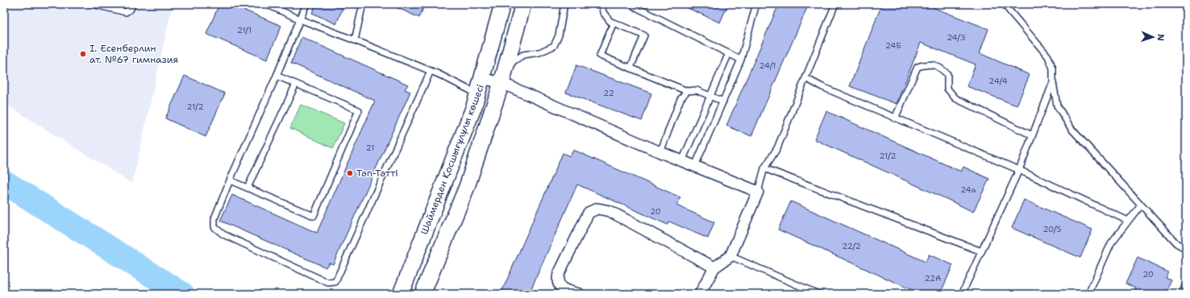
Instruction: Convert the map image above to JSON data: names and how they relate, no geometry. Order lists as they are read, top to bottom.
{
  "streets": {
    "main road": ["Шаймерден Қосшығұлұлы көшесі"]
  },
  "places": ["І. Есенберлин ат. №67 гимназия", "Тәп-Тәтті"],
  "house_numbers": [
    "21/1",
    "24/3",
    "24Б",
    "24/1",
    "24/4",
    "22",
    "21/2",
    "21",
    "21/2",
    "24а",
    "20",
    "20/5",
    "22/2",
    "20",
    "22А"
  ],
  "north": "right"
}
